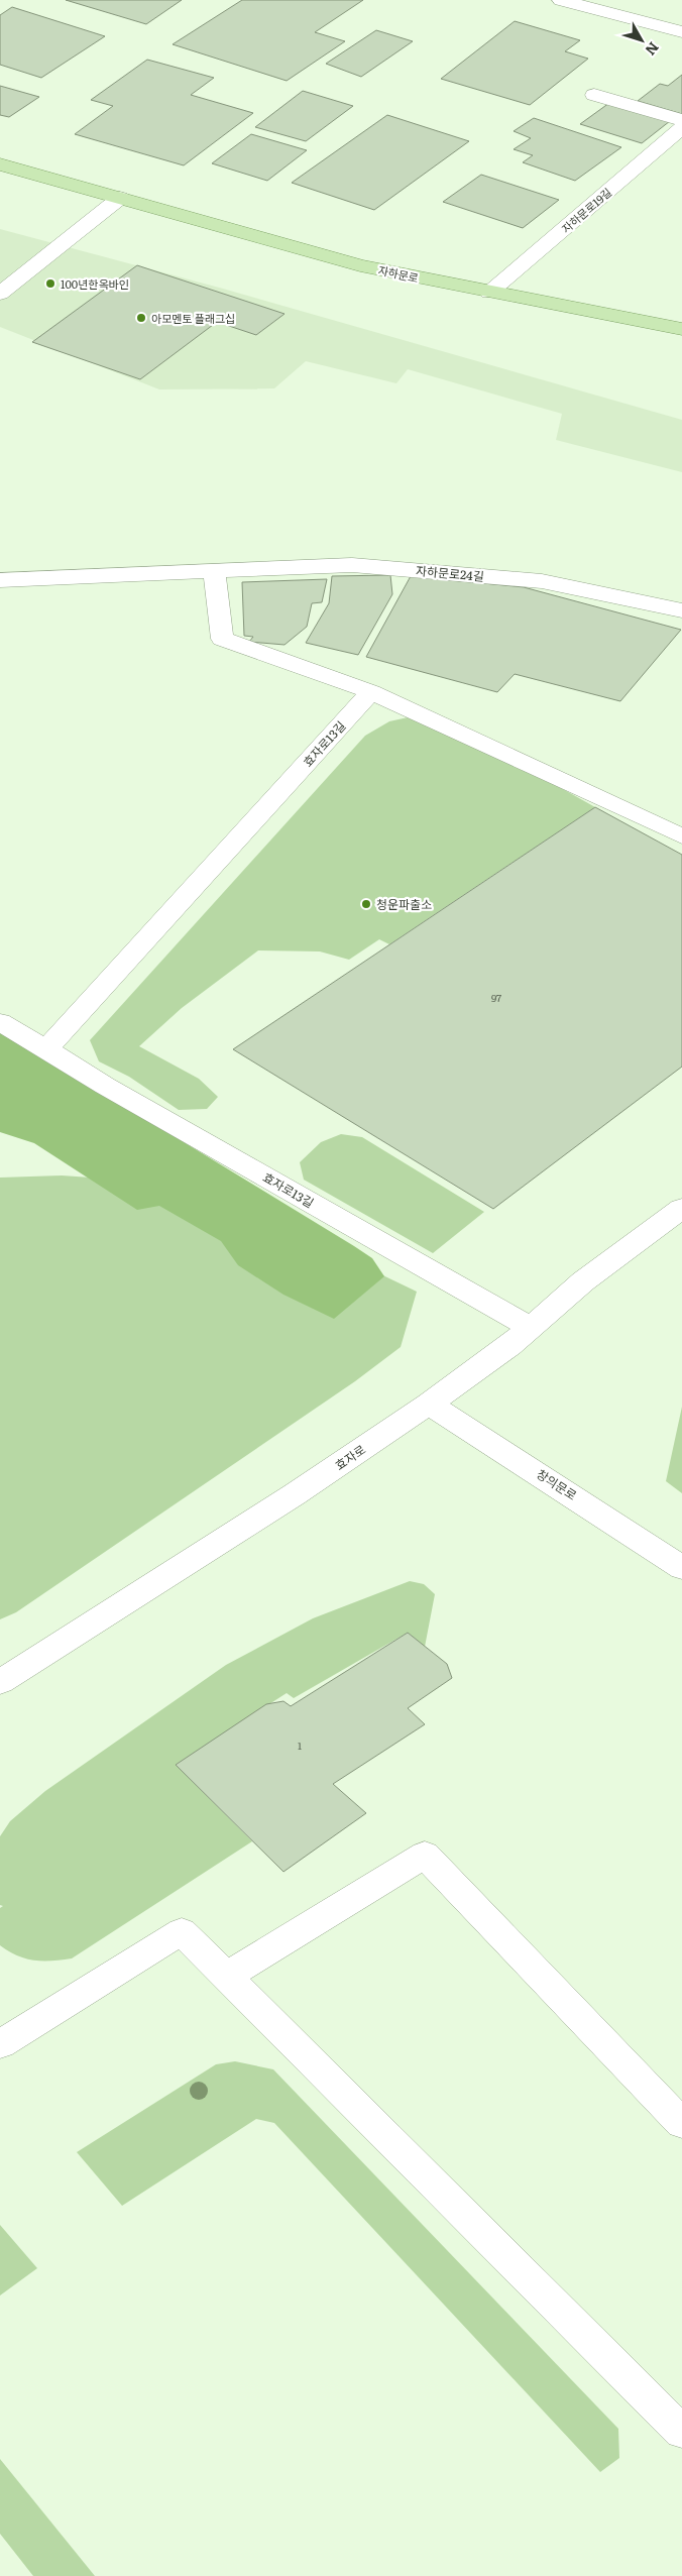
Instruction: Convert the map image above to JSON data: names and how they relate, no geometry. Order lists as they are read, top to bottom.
{
  "streets": {
    "main road": ["자하문로"],
    "street": [
      "자하문로19길",
      "자하문로24길",
      "효자로13길",
      "효자로",
      "창의문로"
    ]
  },
  "crossings": [
    ["자하문로19길", "자하문로"],
    ["효자로13길", "효자로"],
    ["효자로", "창의문로"]
  ],
  "places": ["100년한옥바인", "아모멘토 플래그십", "청운파출소"],
  "house_numbers": ["97", "1"],
  "north": "bottom right"
}
